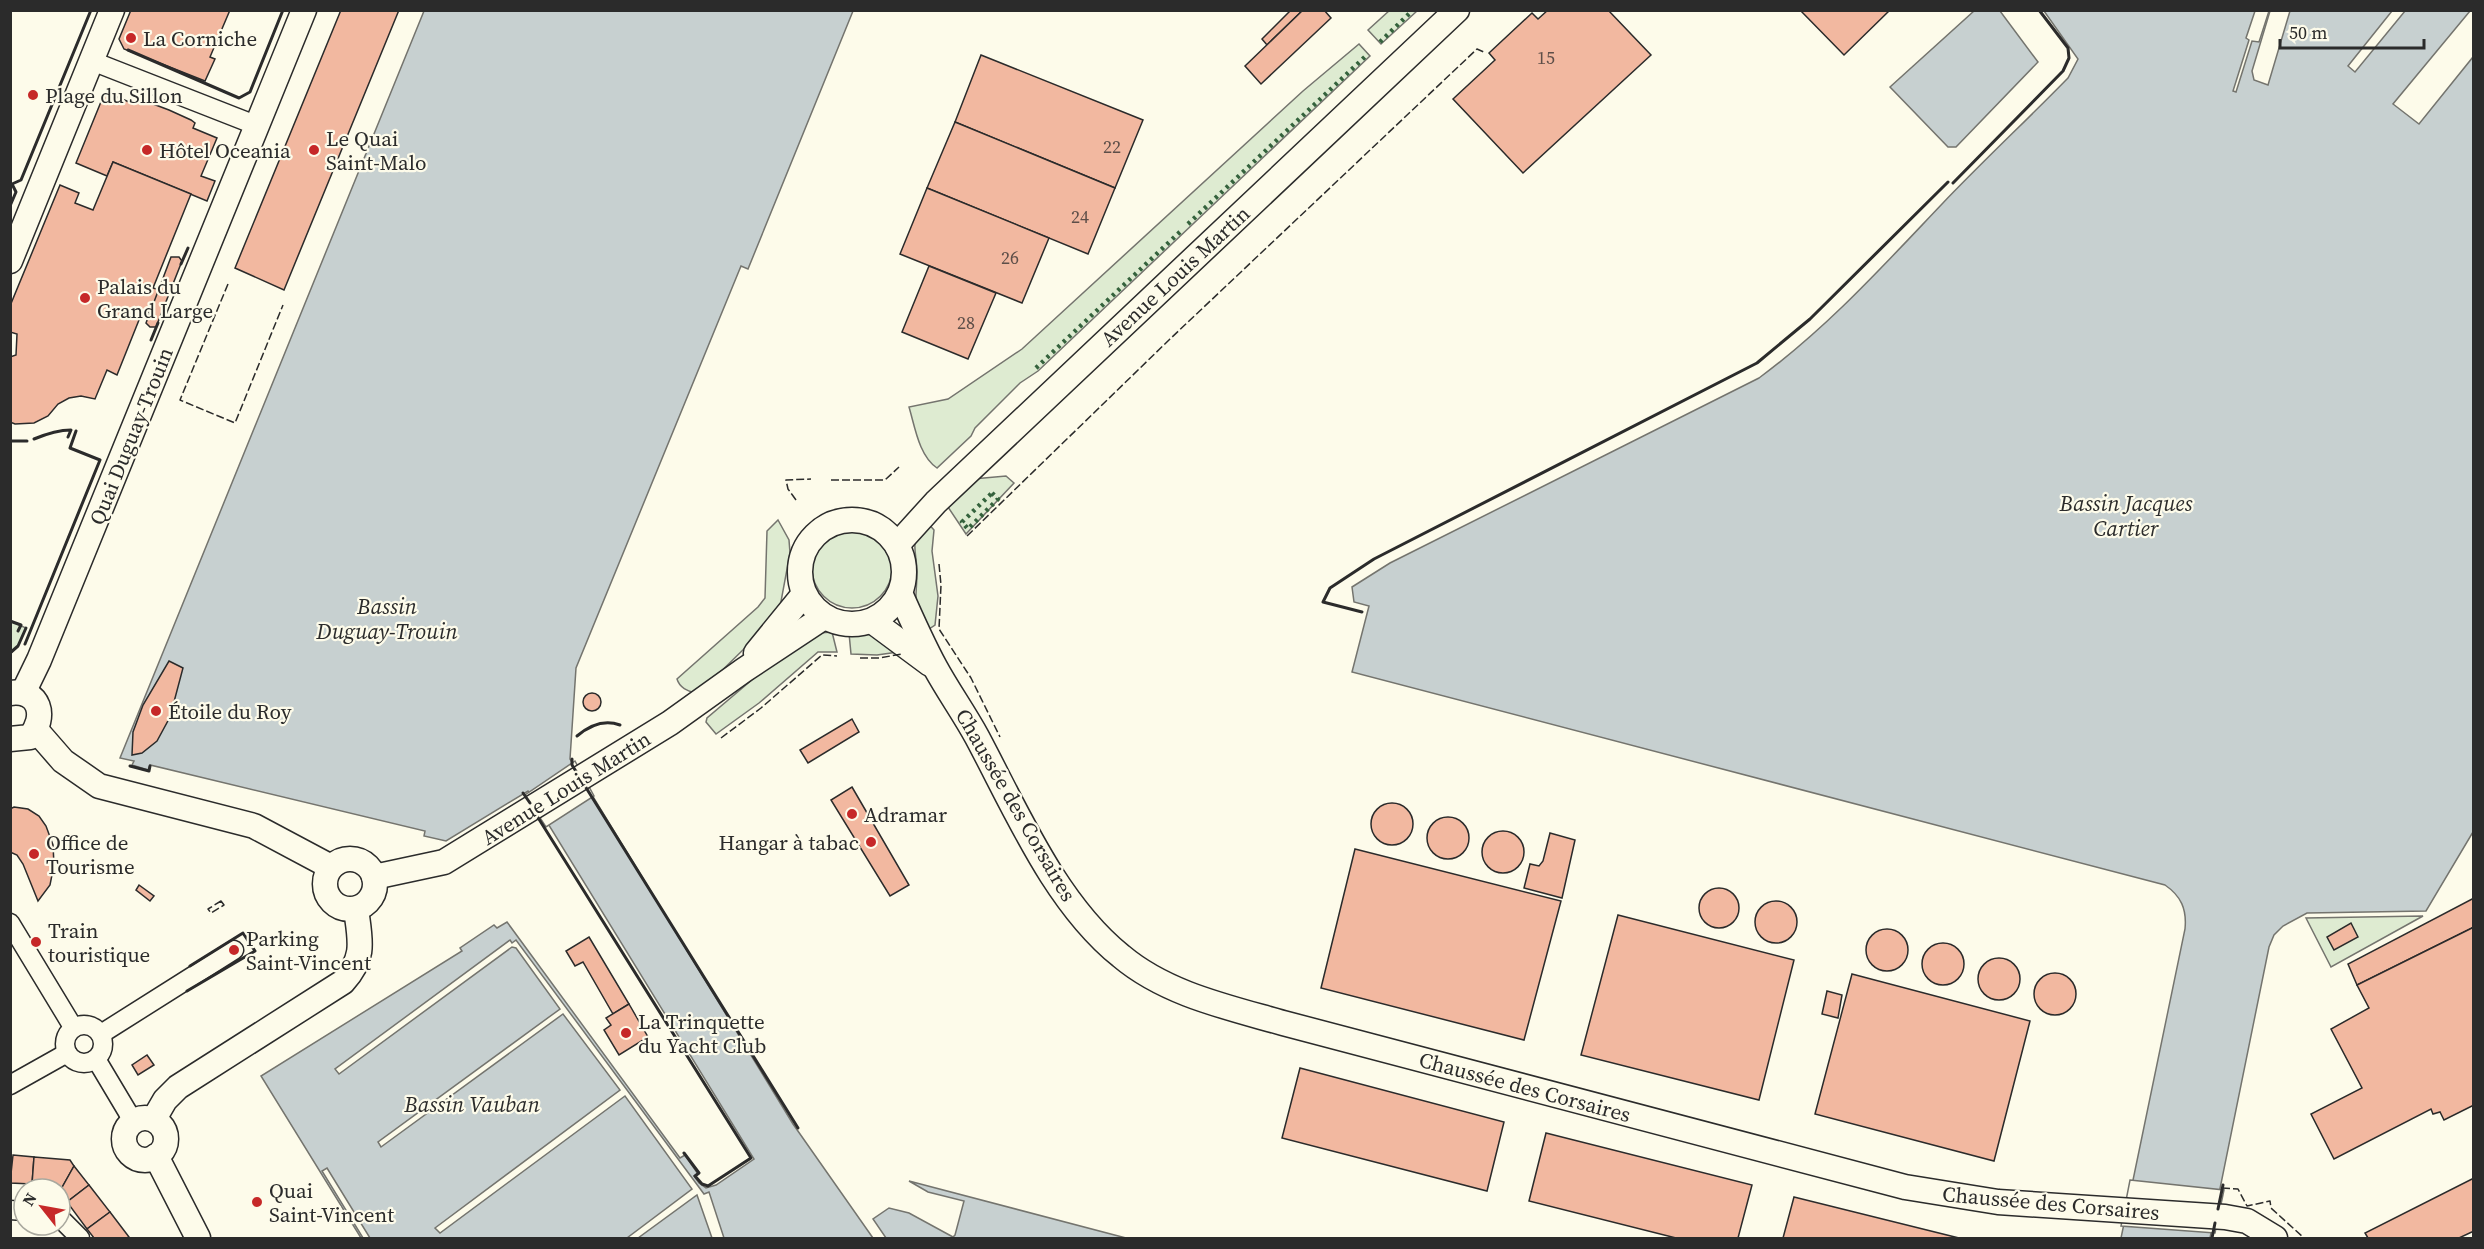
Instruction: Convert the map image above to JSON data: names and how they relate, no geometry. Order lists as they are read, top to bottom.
{
  "streets": {
    "street": ["Avenue Louis Martin", "Quai Duguay-Trouin", "Chaussée des Corsaires"]
  },
  "crossings": [
    ["Avenue Louis Martin", "Chaussée des Corsaires"]
  ],
  "water": ["Bassin Jacques Cartier", "Bassin Duguay-Trouin", "Bassin Vauban"],
  "places": [
    "La Corniche",
    "Plage du Sillon",
    "Hôtel Oceania",
    "Le Quai Saint-Malo",
    "Palais du Grand Large",
    "Étoile du Roy",
    "Adramar",
    "Hangar à tabac",
    "Office de Tourisme",
    "Train touristique",
    "Parking Saint-Vincent",
    "La Trinquette du Yacht Club",
    "Quai Saint-Vincent"
  ],
  "house_numbers": [
    "15",
    "22",
    "24",
    "26",
    "28"
  ],
  "scale_bar": "50 m",
  "north": "top left"
}
